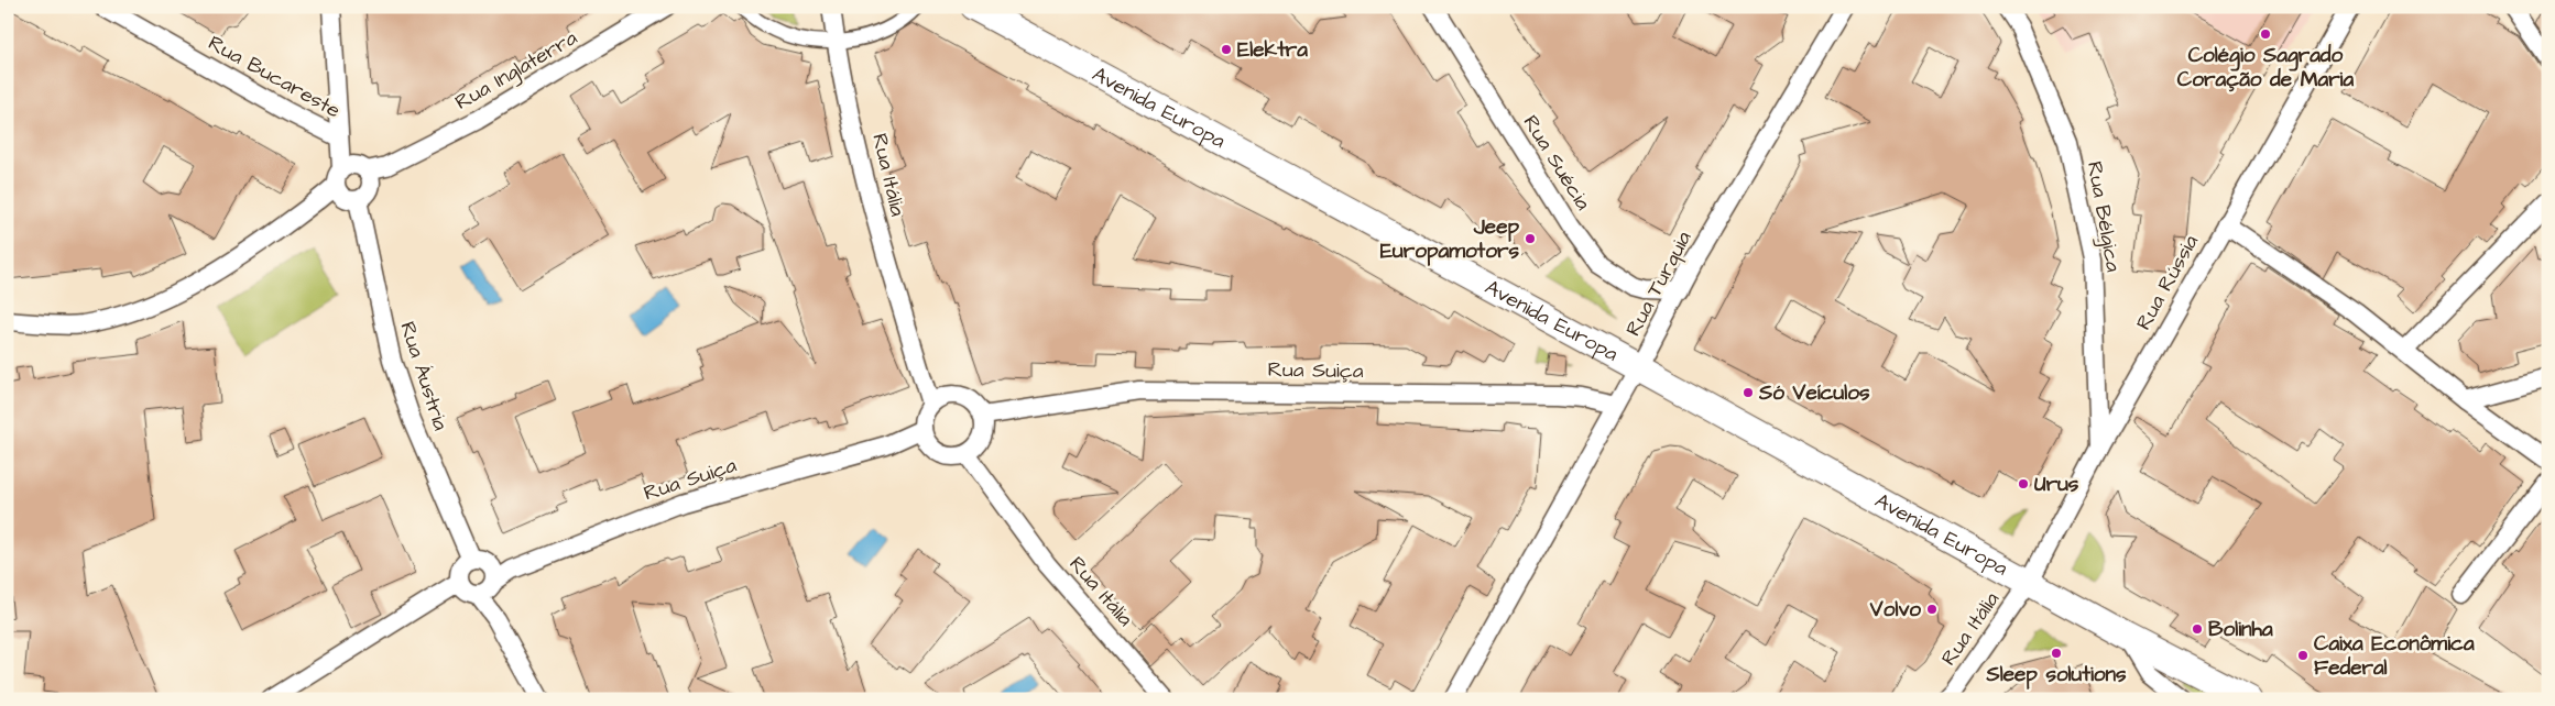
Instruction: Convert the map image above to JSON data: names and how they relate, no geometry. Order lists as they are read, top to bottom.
{
  "streets": {
    "main road": ["Avenida Europa"],
    "street": [
      "Rua Inglaterra",
      "Rua Bucareste",
      "Rua Suécia",
      "Rua Itália",
      "Rua Bélgica",
      "Rua Rússia",
      "Rua Turquia",
      "Rua Suiça",
      "Rua Áustria"
    ]
  },
  "crossings": [
    ["Rua Inglaterra", "Rua Áustria"],
    ["Avenida Europa", "Rua Itália"],
    ["Avenida Europa", "Rua Rússia"],
    ["Avenida Europa", "Rua Turquia"],
    ["Rua Suécia", "Rua Turquia"],
    ["Rua Itália", "Rua Rússia"],
    ["Rua Itália", "Rua Suiça"],
    ["Rua Bélgica", "Rua Rússia"],
    ["Rua Turquia", "Rua Suiça"]
  ],
  "places": [
    "Colégio Sagrado Coração de Maria",
    "Elektra",
    "Jeep Europamotors",
    "Só Veículos",
    "Urus",
    "Volvo",
    "Bolinha",
    "Sleep solutions",
    "Caixa Econômica Federal"
  ]
}
